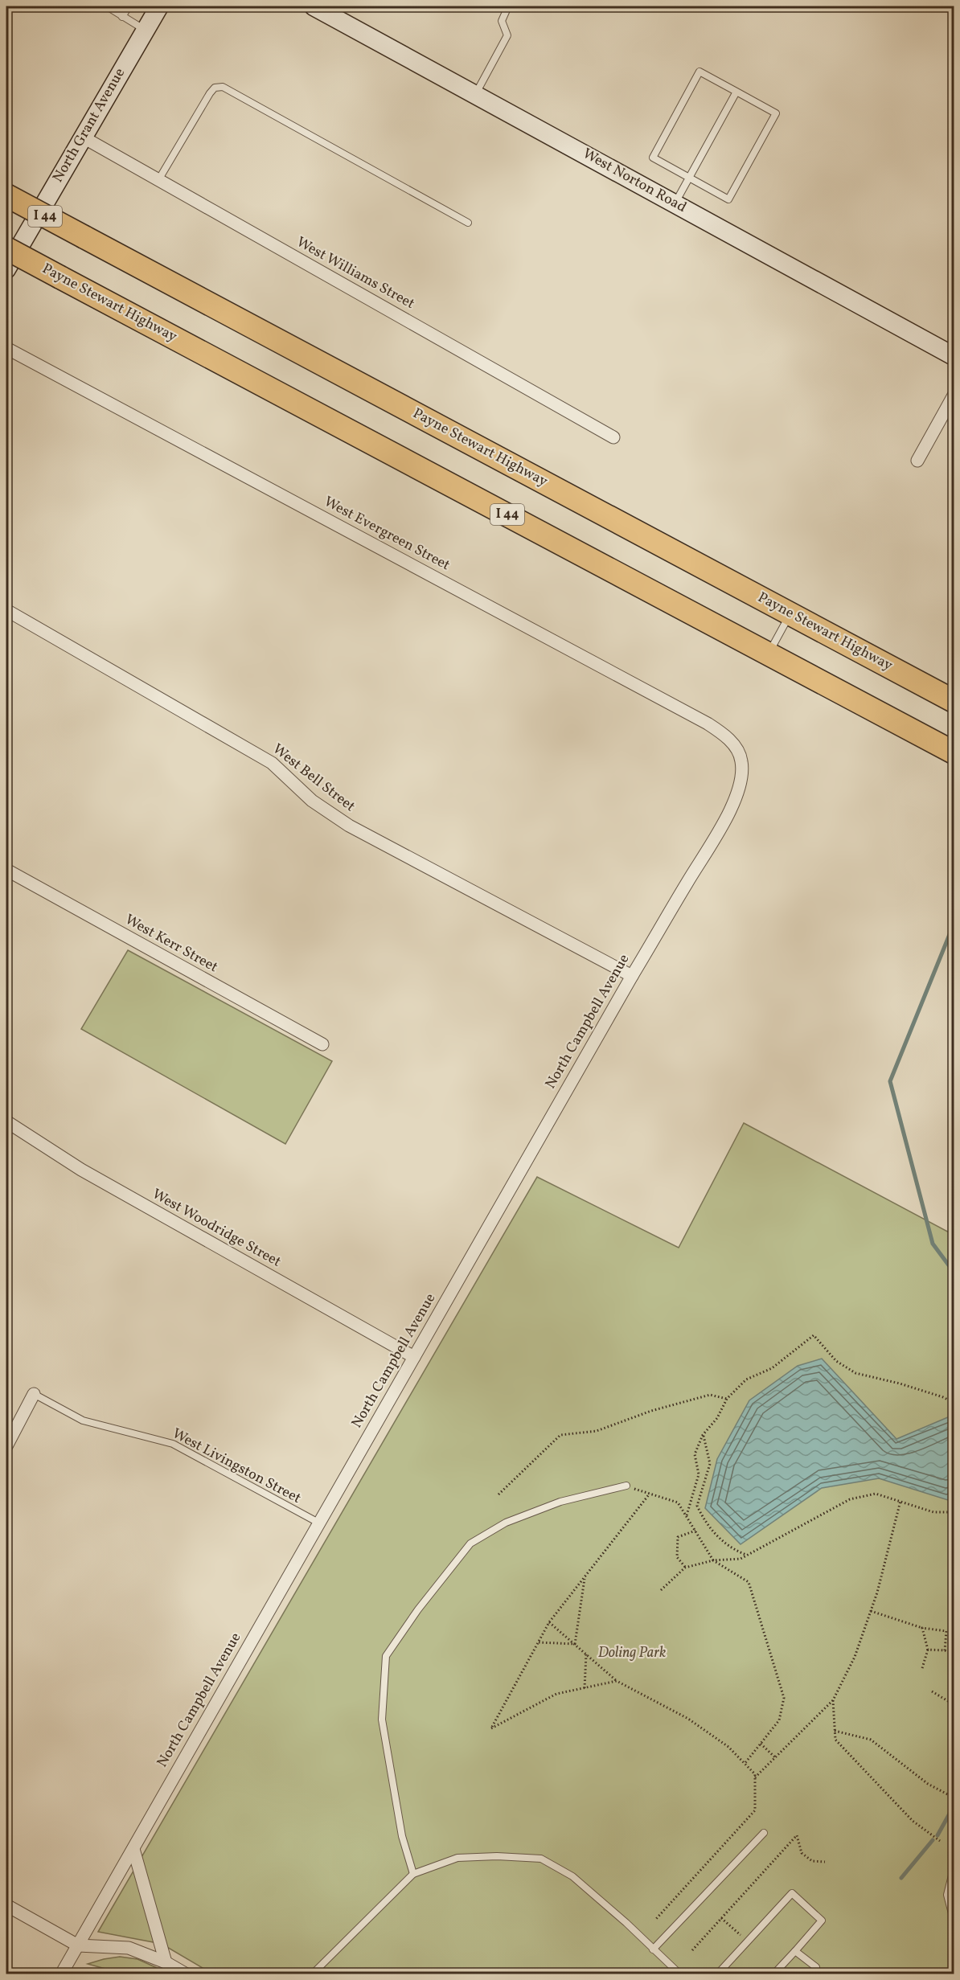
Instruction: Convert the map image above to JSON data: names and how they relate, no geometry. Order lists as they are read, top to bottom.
{
  "streets": {
    "highway": ["I 44", "Payne Stewart Highway"],
    "main road": ["North Grant Avenue", "West Norton Road"],
    "street": [
      "West Williams Street",
      "West Evergreen Street",
      "West Bell Street",
      "West Kerr Street",
      "North Campbell Avenue",
      "West Woodridge Street"
    ],
    "lane": ["West Livingston Street"]
  },
  "crossings": [
    ["North Grant Avenue", "West Williams Street"],
    ["West Evergreen Street", "North Campbell Avenue"],
    ["West Bell Street", "North Campbell Avenue"],
    ["North Campbell Avenue", "West Woodridge Street"],
    ["North Campbell Avenue", "West Livingston Street"]
  ],
  "parks": ["Doling Park"]
}
